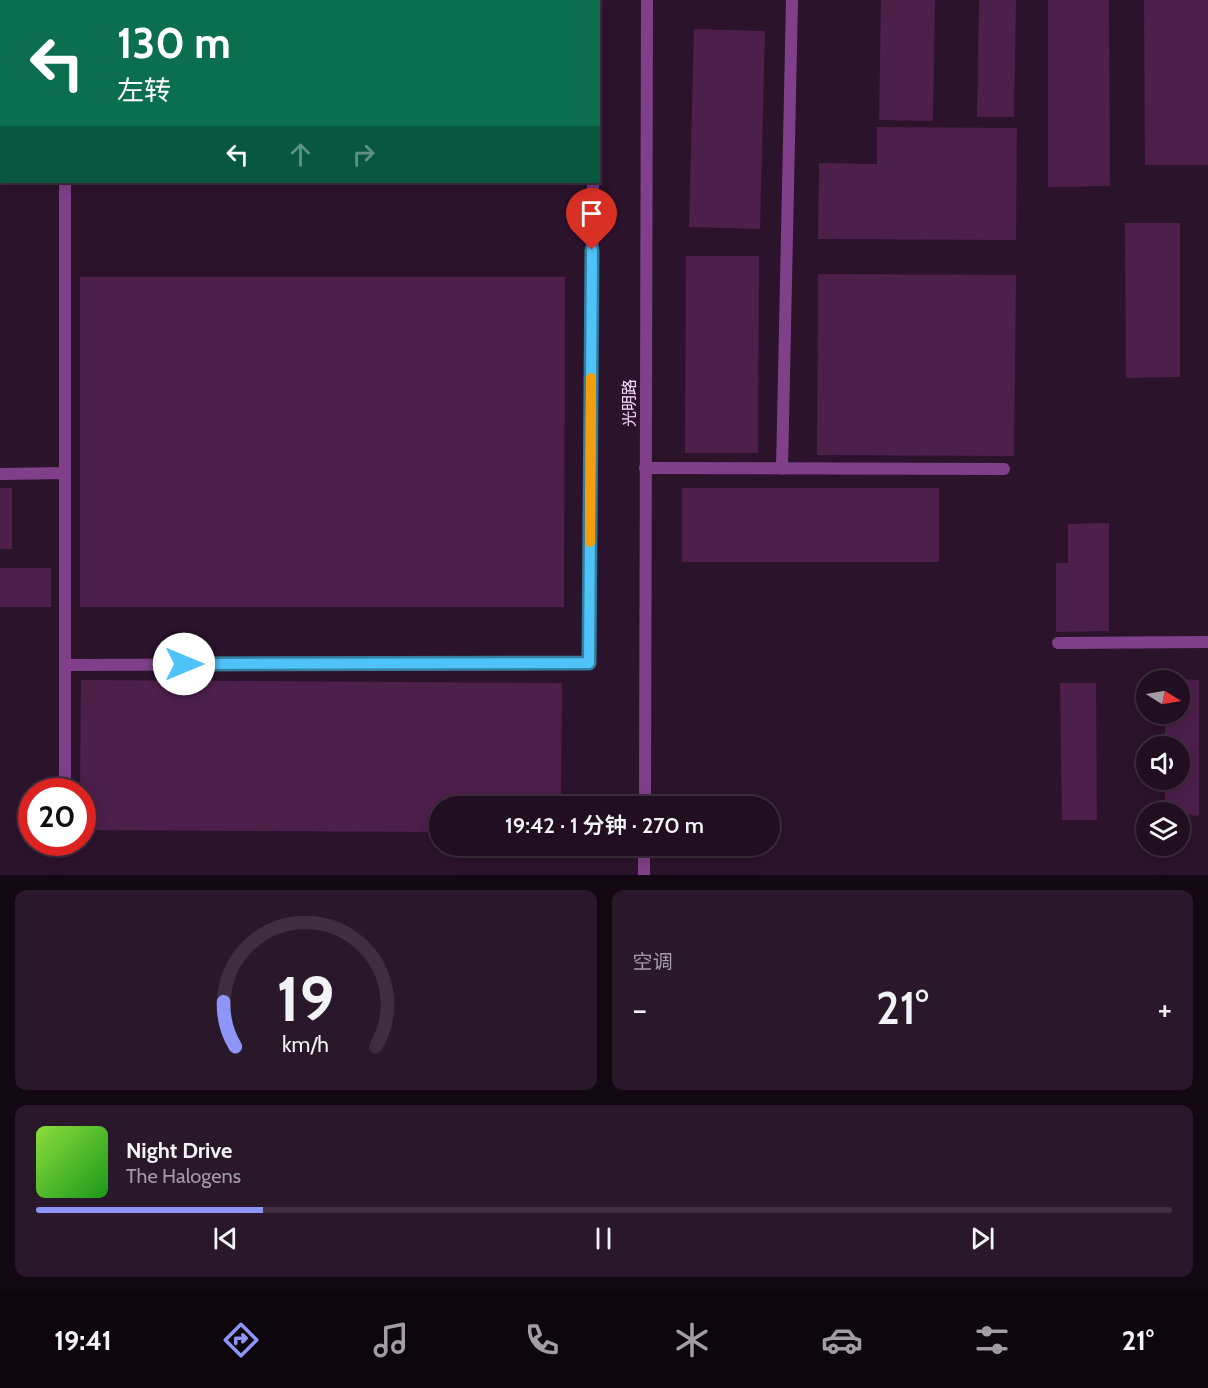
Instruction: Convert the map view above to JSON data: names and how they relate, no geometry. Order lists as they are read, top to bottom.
{
  "streets": {
    "street": ["光明路"]
  },
  "north": "right",
  "page": {
    "turn": ["130 m", "左转"],
    "limit": "20",
    "trip": "19:42 · 1 分钟 · 270 m",
    "tile": "空调",
    "heat": ["−", "21°", "+"],
    "song": ["Night Drive", "The Halogens"],
    "tabs": ["19:41", "21°"],
    "gauge": ["19", "km/h"]
  }
}
